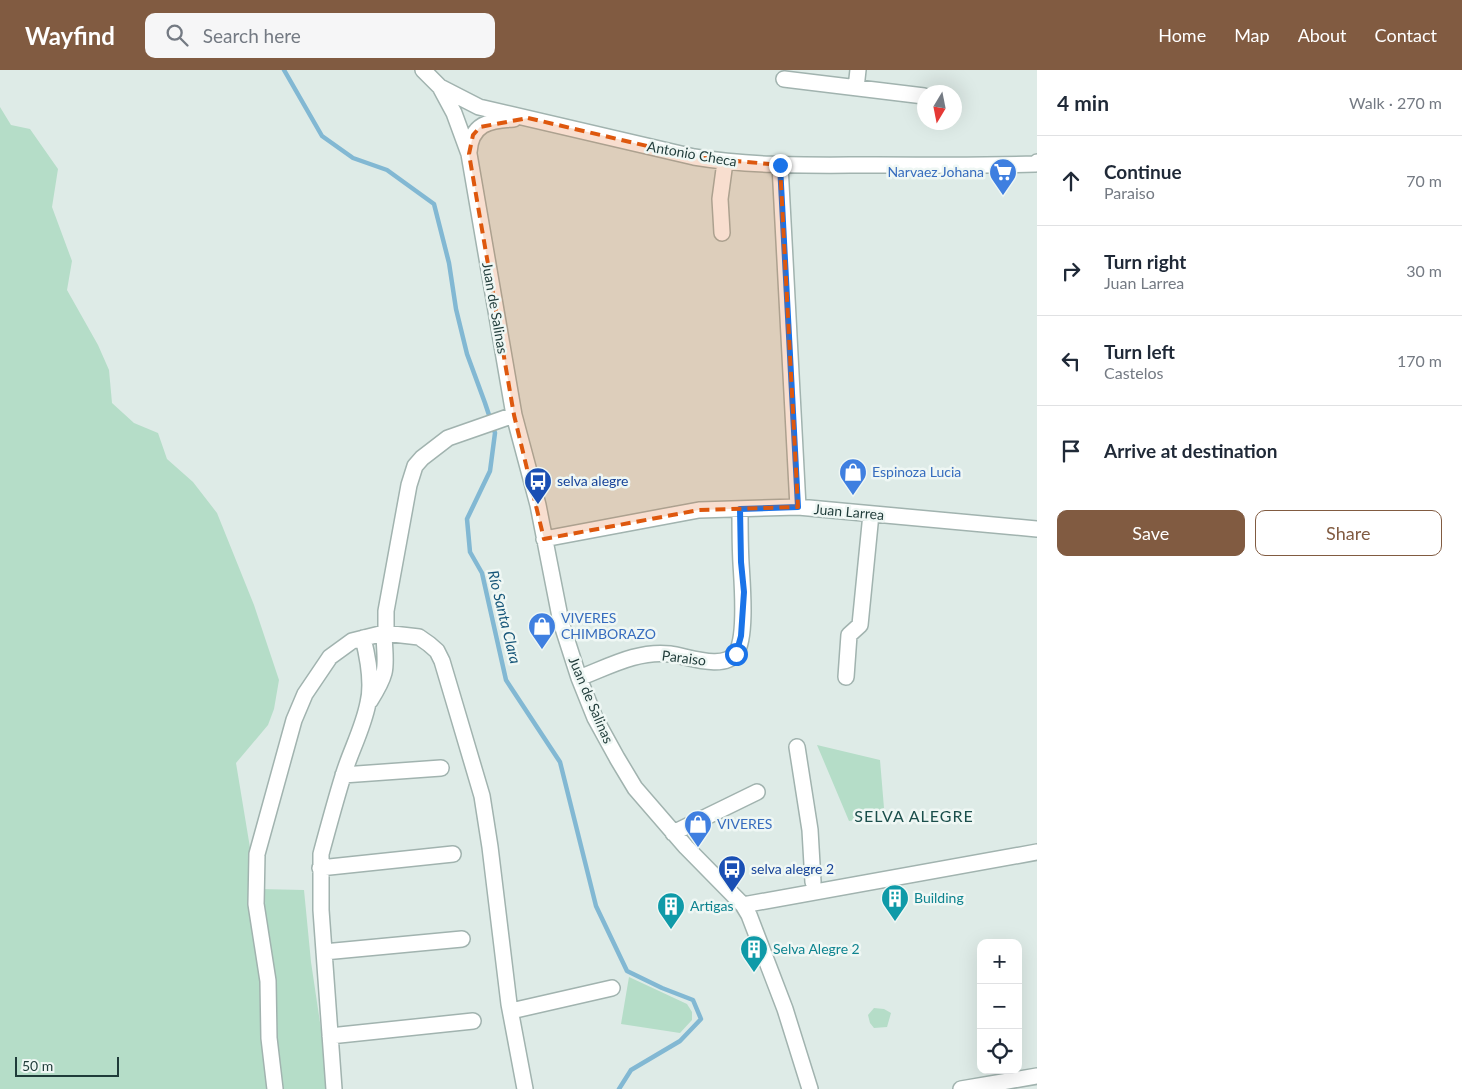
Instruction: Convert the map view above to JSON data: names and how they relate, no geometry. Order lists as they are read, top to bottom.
{
  "streets": {
    "street": [
      "Antonio Checa",
      "Juan de Salinas",
      "Juan Larrea",
      "Paraiso"
    ]
  },
  "crossings": [
    ["Antonio Checa", "Juan de Salinas"],
    ["Juan de Salinas", "Juan Larrea"],
    ["Juan de Salinas", "Paraiso"],
    ["Juan Larrea", "Paraiso"]
  ],
  "districts": ["SELVA ALEGRE"],
  "water": ["Río Santa Clara"],
  "places": {
    "supermarket": ["Narvaez Johana"],
    "shop": ["Espinoza Lucia", "VIVERES CHIMBORAZO", "VIVERES"],
    "bus stop": ["selva alegre", "selva alegre 2"],
    "building": ["Building", "Artigas", "Selva Alegre 2"]
  },
  "scale_bar": "50 m",
  "north": "bottom",
  "page": {
    "header": "Wayfind",
    "search": "Search here",
    "nav": [
      "Home",
      "Map",
      "About",
      "Contact"
    ],
    "heading": ["4 min", "Walk · 270 m"],
    "list": [
      ["Continue", "Paraiso", "70 m"],
      ["Turn right", "Juan Larrea", "30 m"],
      ["Turn left", "Castelos", "170 m"],
      "Arrive at destination"
    ],
    "buttons": ["Save", "Share"],
    "map_buttons": ["+", "−"],
    "scale": "50 m"
  }
}
